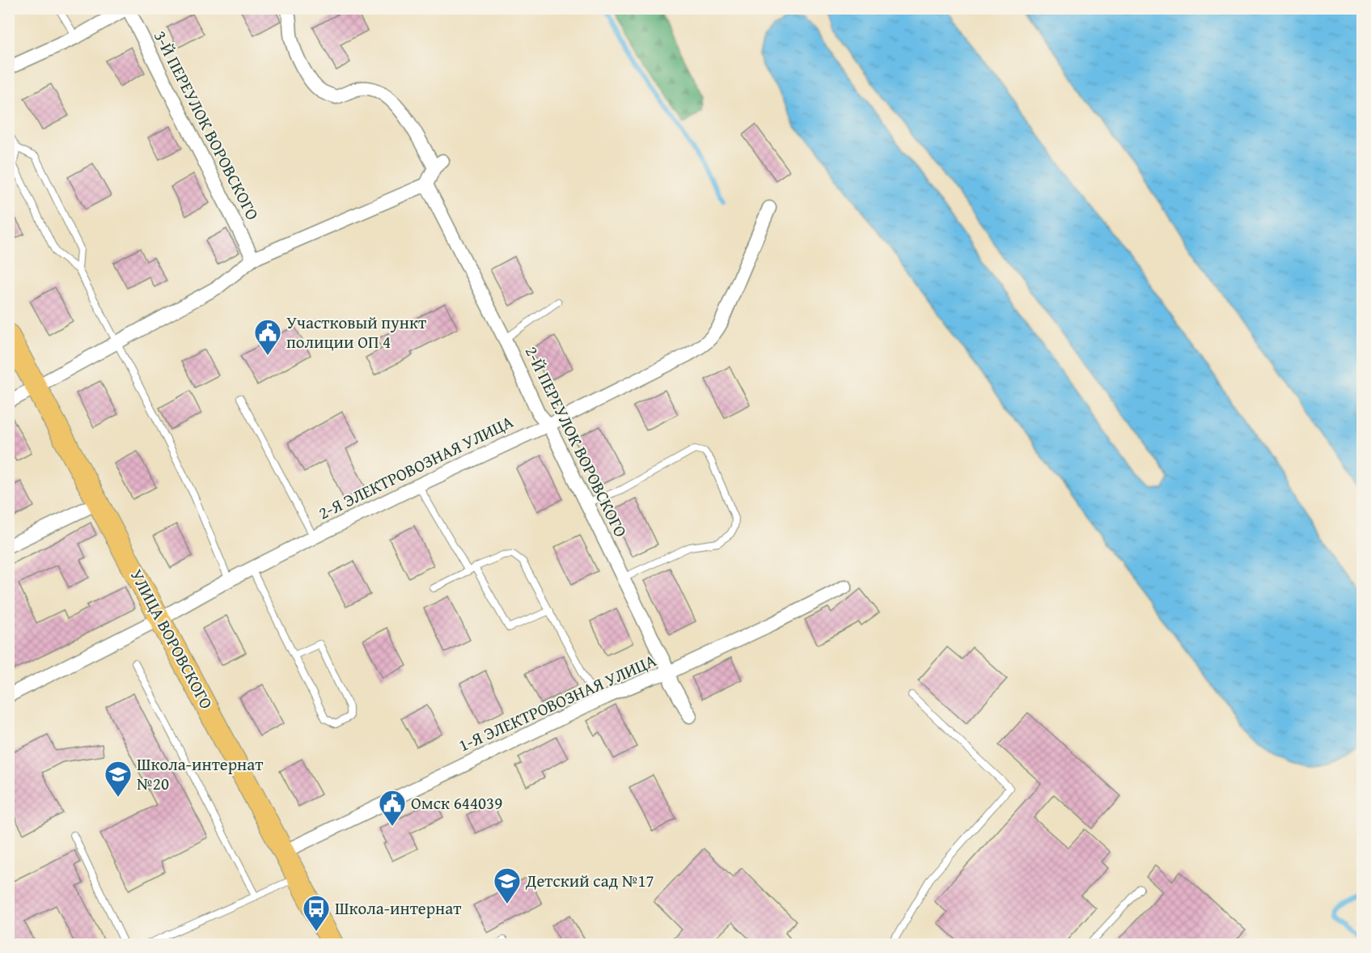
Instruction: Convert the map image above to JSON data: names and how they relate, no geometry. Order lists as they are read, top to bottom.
{
  "streets": {
    "main road": ["УЛИЦА ВОРОВСКОГО"],
    "street": [
      "3-Й ПЕРЕУЛОК ВОРОВСКОГО",
      "2-Й ПЕРЕУЛОК ВОРОВСКОГО",
      "2-Я ЭЛЕКТРОВОЗНАЯ УЛИЦА",
      "1-Я ЭЛЕКТРОВОЗНАЯ УЛИЦА"
    ]
  },
  "crossings": [
    ["2-Й ПЕРЕУЛОК ВОРОВСКОГО", "2-Я ЭЛЕКТРОВОЗНАЯ УЛИЦА"],
    ["2-Й ПЕРЕУЛОК ВОРОВСКОГО", "1-Я ЭЛЕКТРОВОЗНАЯ УЛИЦА"],
    ["2-Я ЭЛЕКТРОВОЗНАЯ УЛИЦА", "УЛИЦА ВОРОВСКОГО"],
    ["УЛИЦА ВОРОВСКОГО", "1-Я ЭЛЕКТРОВОЗНАЯ УЛИЦА"]
  ],
  "places": {
    "public building": ["Участковый пункт полиции ОП 4", "Омск 644039"],
    "school or university": ["Школа-интернат №20", "Детский сад №17"],
    "bus stop": ["Школа-интернат"]
  }
}
